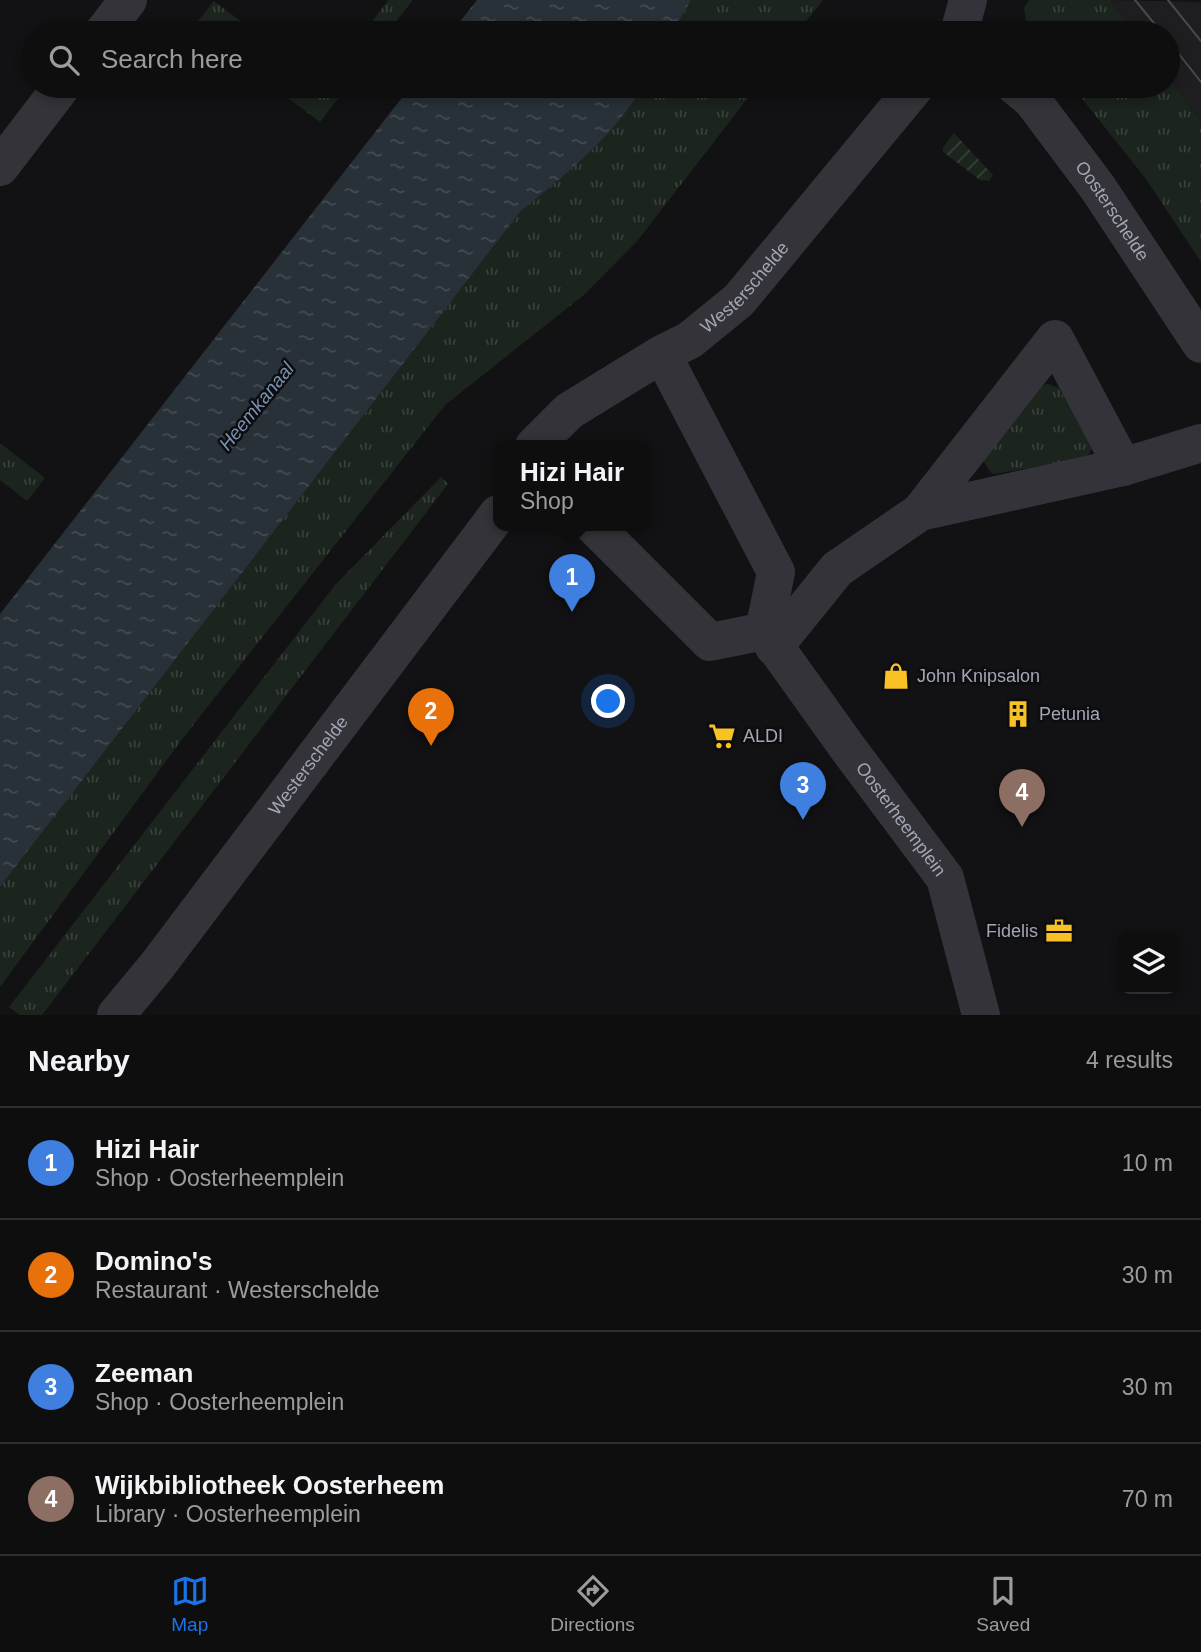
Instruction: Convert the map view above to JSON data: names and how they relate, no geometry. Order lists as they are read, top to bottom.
{
  "streets": {
    "street": ["Oosterschelde", "Westerschelde", "Oosterheemplein"]
  },
  "water": ["Heemkanaal"],
  "places": {
    "shop": ["John Knipsalon"],
    "building": ["Petunia"],
    "supermarket": ["ALDI"],
    "office": ["Fidelis"]
  },
  "page": {
    "search": "Search here",
    "popup": ["Hizi Hair", "Shop"],
    "pins": [
      "1",
      "2",
      "3",
      "4"
    ],
    "heading": ["Nearby", "4 results"],
    "list": [
      {
        "mark": "1",
        "name": "Hizi Hair",
        "note": "Shop · Oosterheemplein",
        "value": "10 m"
      },
      {
        "mark": "2",
        "name": "Domino's",
        "note": "Restaurant · Westerschelde",
        "value": "30 m"
      },
      {
        "mark": "3",
        "name": "Zeeman",
        "note": "Shop · Oosterheemplein",
        "value": "30 m"
      },
      {
        "mark": "4",
        "name": "Wijkbibliotheek Oosterheem",
        "note": "Library · Oosterheemplein",
        "value": "70 m"
      }
    ],
    "nav": ["Map", "Directions", "Saved"]
  }
}
